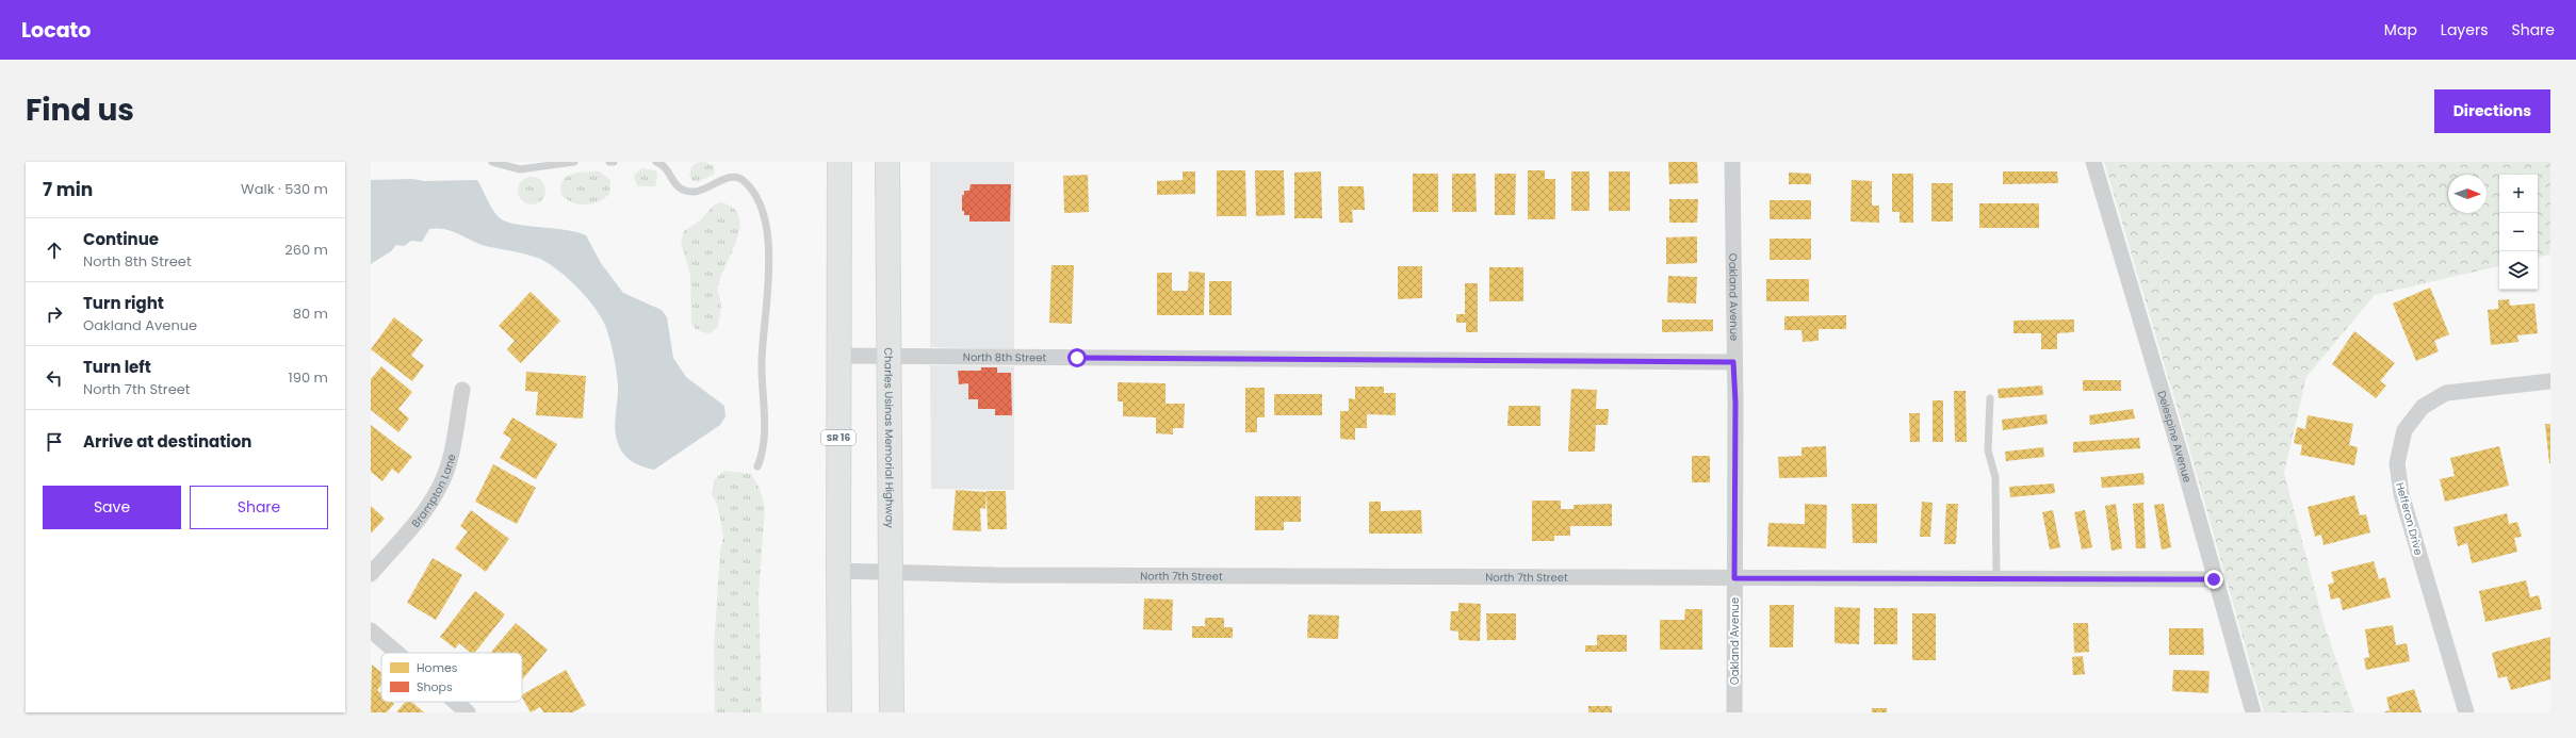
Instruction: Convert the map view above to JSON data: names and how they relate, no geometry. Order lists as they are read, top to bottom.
{
  "streets": {
    "highway": ["SR 16", "Charles Usinas Memorial Highway"],
    "street": [
      "Oakland Avenue",
      "North 8th Street",
      "Delespine Avenue",
      "Brampton Lane",
      "Hefferon Drive",
      "North 7th Street"
    ]
  },
  "crossings": [
    ["Oakland Avenue", "North 8th Street"],
    ["Oakland Avenue", "North 7th Street"],
    ["North 8th Street", "SR 16"],
    ["North 8th Street", "Charles Usinas Memorial Highway"],
    ["Delespine Avenue", "North 7th Street"],
    ["SR 16", "North 7th Street"],
    ["Charles Usinas Memorial Highway", "North 7th Street"]
  ],
  "legend": ["Homes", "Shops"],
  "north": "right",
  "page": {
    "header": "Locato",
    "nav": ["Map", "Layers", "Share"],
    "title": "Find us",
    "buttons": [
      "Directions",
      ["Save", "Share"]
    ],
    "heading": ["7 min", "Walk · 530 m"],
    "map_buttons": ["+", "−"],
    "list": [
      ["Continue", "North 8th Street", "260 m"],
      ["Turn right", "Oakland Avenue", "80 m"],
      ["Turn left", "North 7th Street", "190 m"],
      "Arrive at destination"
    ]
  }
}
